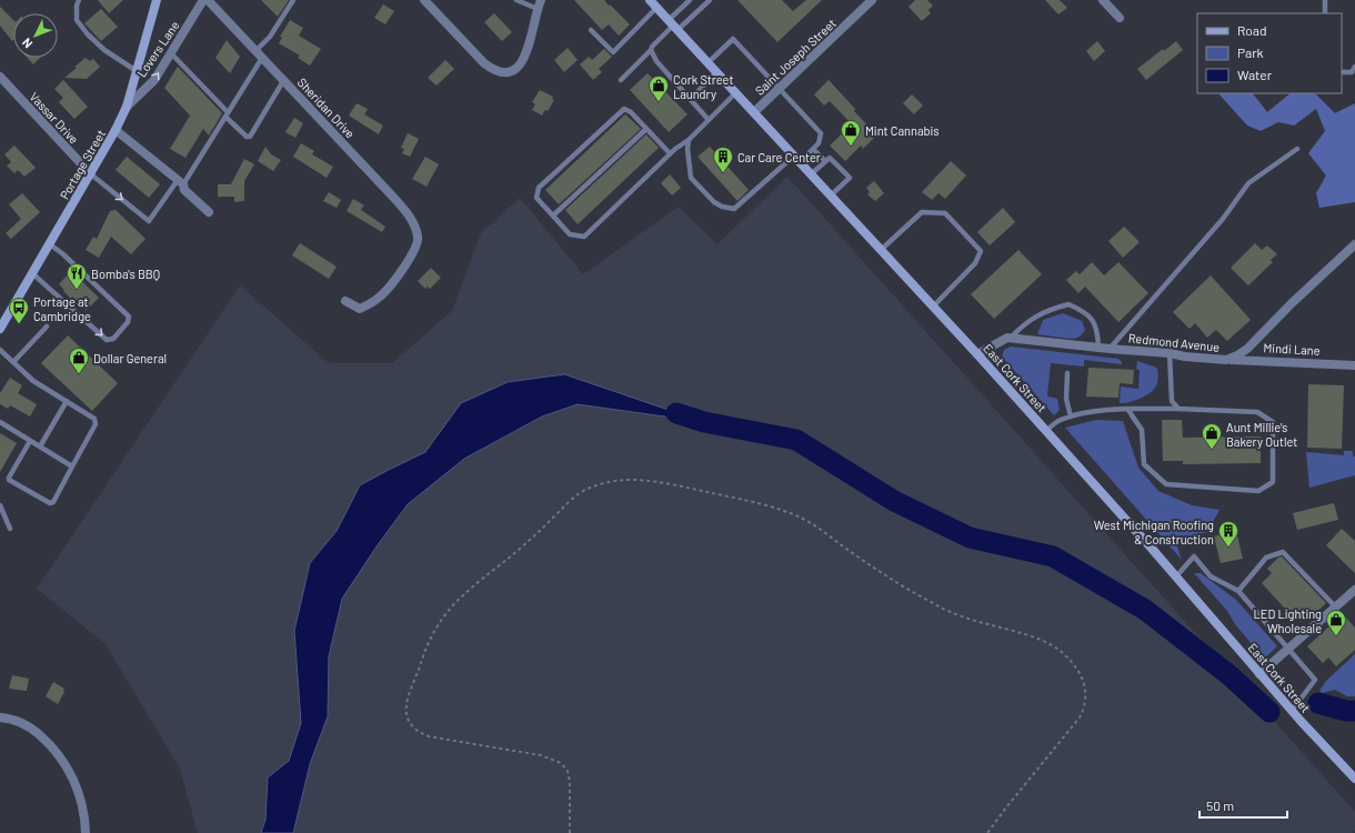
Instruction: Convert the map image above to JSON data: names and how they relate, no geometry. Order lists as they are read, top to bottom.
{
  "streets": {
    "street": [
      "Lovers Lane",
      "Saint Joseph Street",
      "Sheridan Drive",
      "Vassar Drive",
      "Portage Street",
      "Redmond Avenue",
      "Mindi Lane",
      "East Cork Street"
    ]
  },
  "crossings": [
    ["Lovers Lane", "Portage Street"],
    ["Saint Joseph Street", "East Cork Street"],
    ["Vassar Drive", "Portage Street"],
    ["Redmond Avenue", "Mindi Lane"]
  ],
  "one_way": ["Lovers Lane"],
  "places": {
    "shop": [
      "Cork Street Laundry",
      "Mint Cannabis",
      "Dollar General",
      "Aunt Millie's Bakery Outlet",
      "LED Lighting Wholesale"
    ],
    "building": ["Car Care Center", "West Michigan Roofing & Construction"],
    "restaurant": ["Bomba's BBQ"],
    "bus stop": ["Portage at Cambridge"]
  },
  "legend": ["Road", "Park", "Water"],
  "scale_bar": "50 m",
  "north": "bottom left"
}
